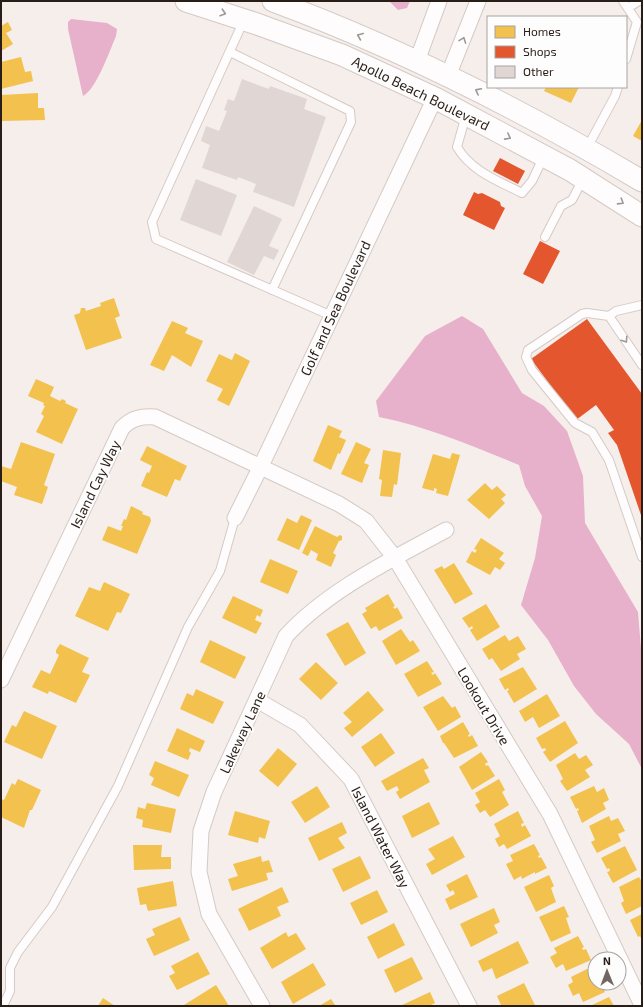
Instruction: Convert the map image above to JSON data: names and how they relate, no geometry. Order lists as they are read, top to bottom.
{
  "streets": {
    "main road": ["Apollo Beach Boulevard"],
    "street": [
      "Golf and Sea Boulevard",
      "Island Cay Way",
      "Lookout Drive",
      "Lakeway Lane",
      "Island Water Way"
    ]
  },
  "crossings": [
    ["Apollo Beach Boulevard", "Golf and Sea Boulevard"],
    ["Golf and Sea Boulevard", "Island Cay Way"],
    ["Golf and Sea Boulevard", "Lookout Drive"],
    ["Island Cay Way", "Lookout Drive"],
    ["Lookout Drive", "Lakeway Lane"],
    ["Lakeway Lane", "Island Water Way"]
  ],
  "legend": ["Homes", "Shops", "Other"],
  "north": "top"
}
